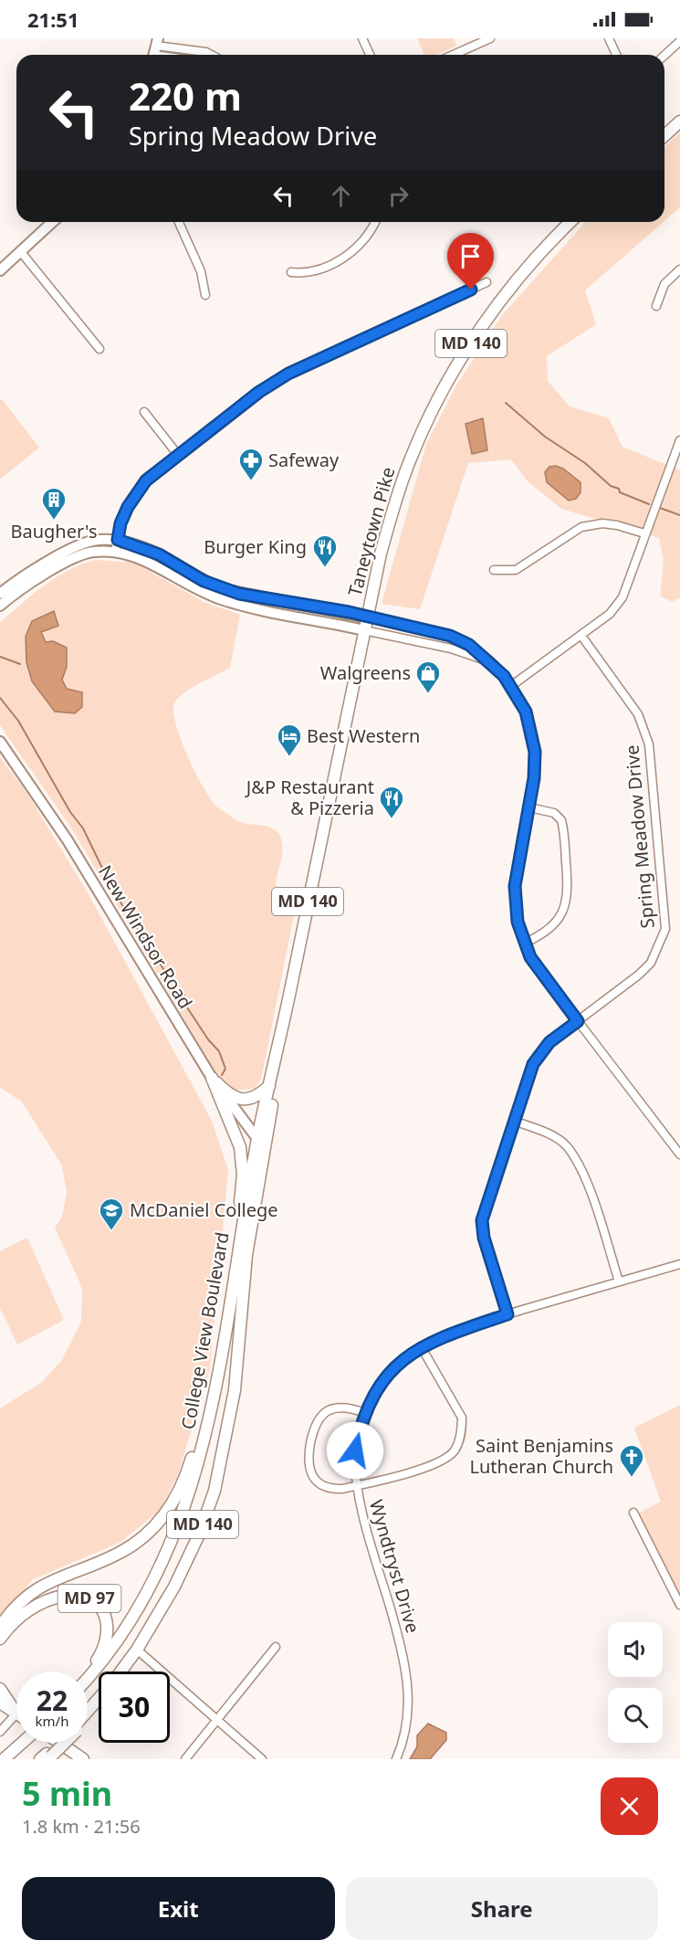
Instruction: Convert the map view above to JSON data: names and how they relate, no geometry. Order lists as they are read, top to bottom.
{
  "streets": {
    "highway": [
      "MD 140",
      "Taneytown Pike",
      "College View Boulevard",
      "MD 97"
    ],
    "main road": ["New Windsor Road"],
    "street": ["Spring Meadow Drive", "Wyndtryst Drive"]
  },
  "crossings": [
    ["Taneytown Pike", "New Windsor Road"],
    ["Taneytown Pike", "College View Boulevard"],
    ["Spring Meadow Drive", "Wyndtryst Drive"],
    ["New Windsor Road", "College View Boulevard"]
  ],
  "places": {
    "pharmacy": ["Safeway"],
    "building": ["Baugher's"],
    "restaurant": ["Burger King", "J&P Restaurant & Pizzeria"],
    "shop": ["Walgreens"],
    "hotel": ["Best Western"],
    "school or university": ["McDaniel College"],
    "church": ["Saint Benjamins Lutheran Church"]
  },
  "page": {
    "status": "21:51",
    "turn": ["220 m", "Spring Meadow Drive"],
    "speed": "22 km/h",
    "limit": "30",
    "heading": ["5 min", "1.8 km · 21:56"],
    "buttons": ["Exit", "Share"]
  }
}
